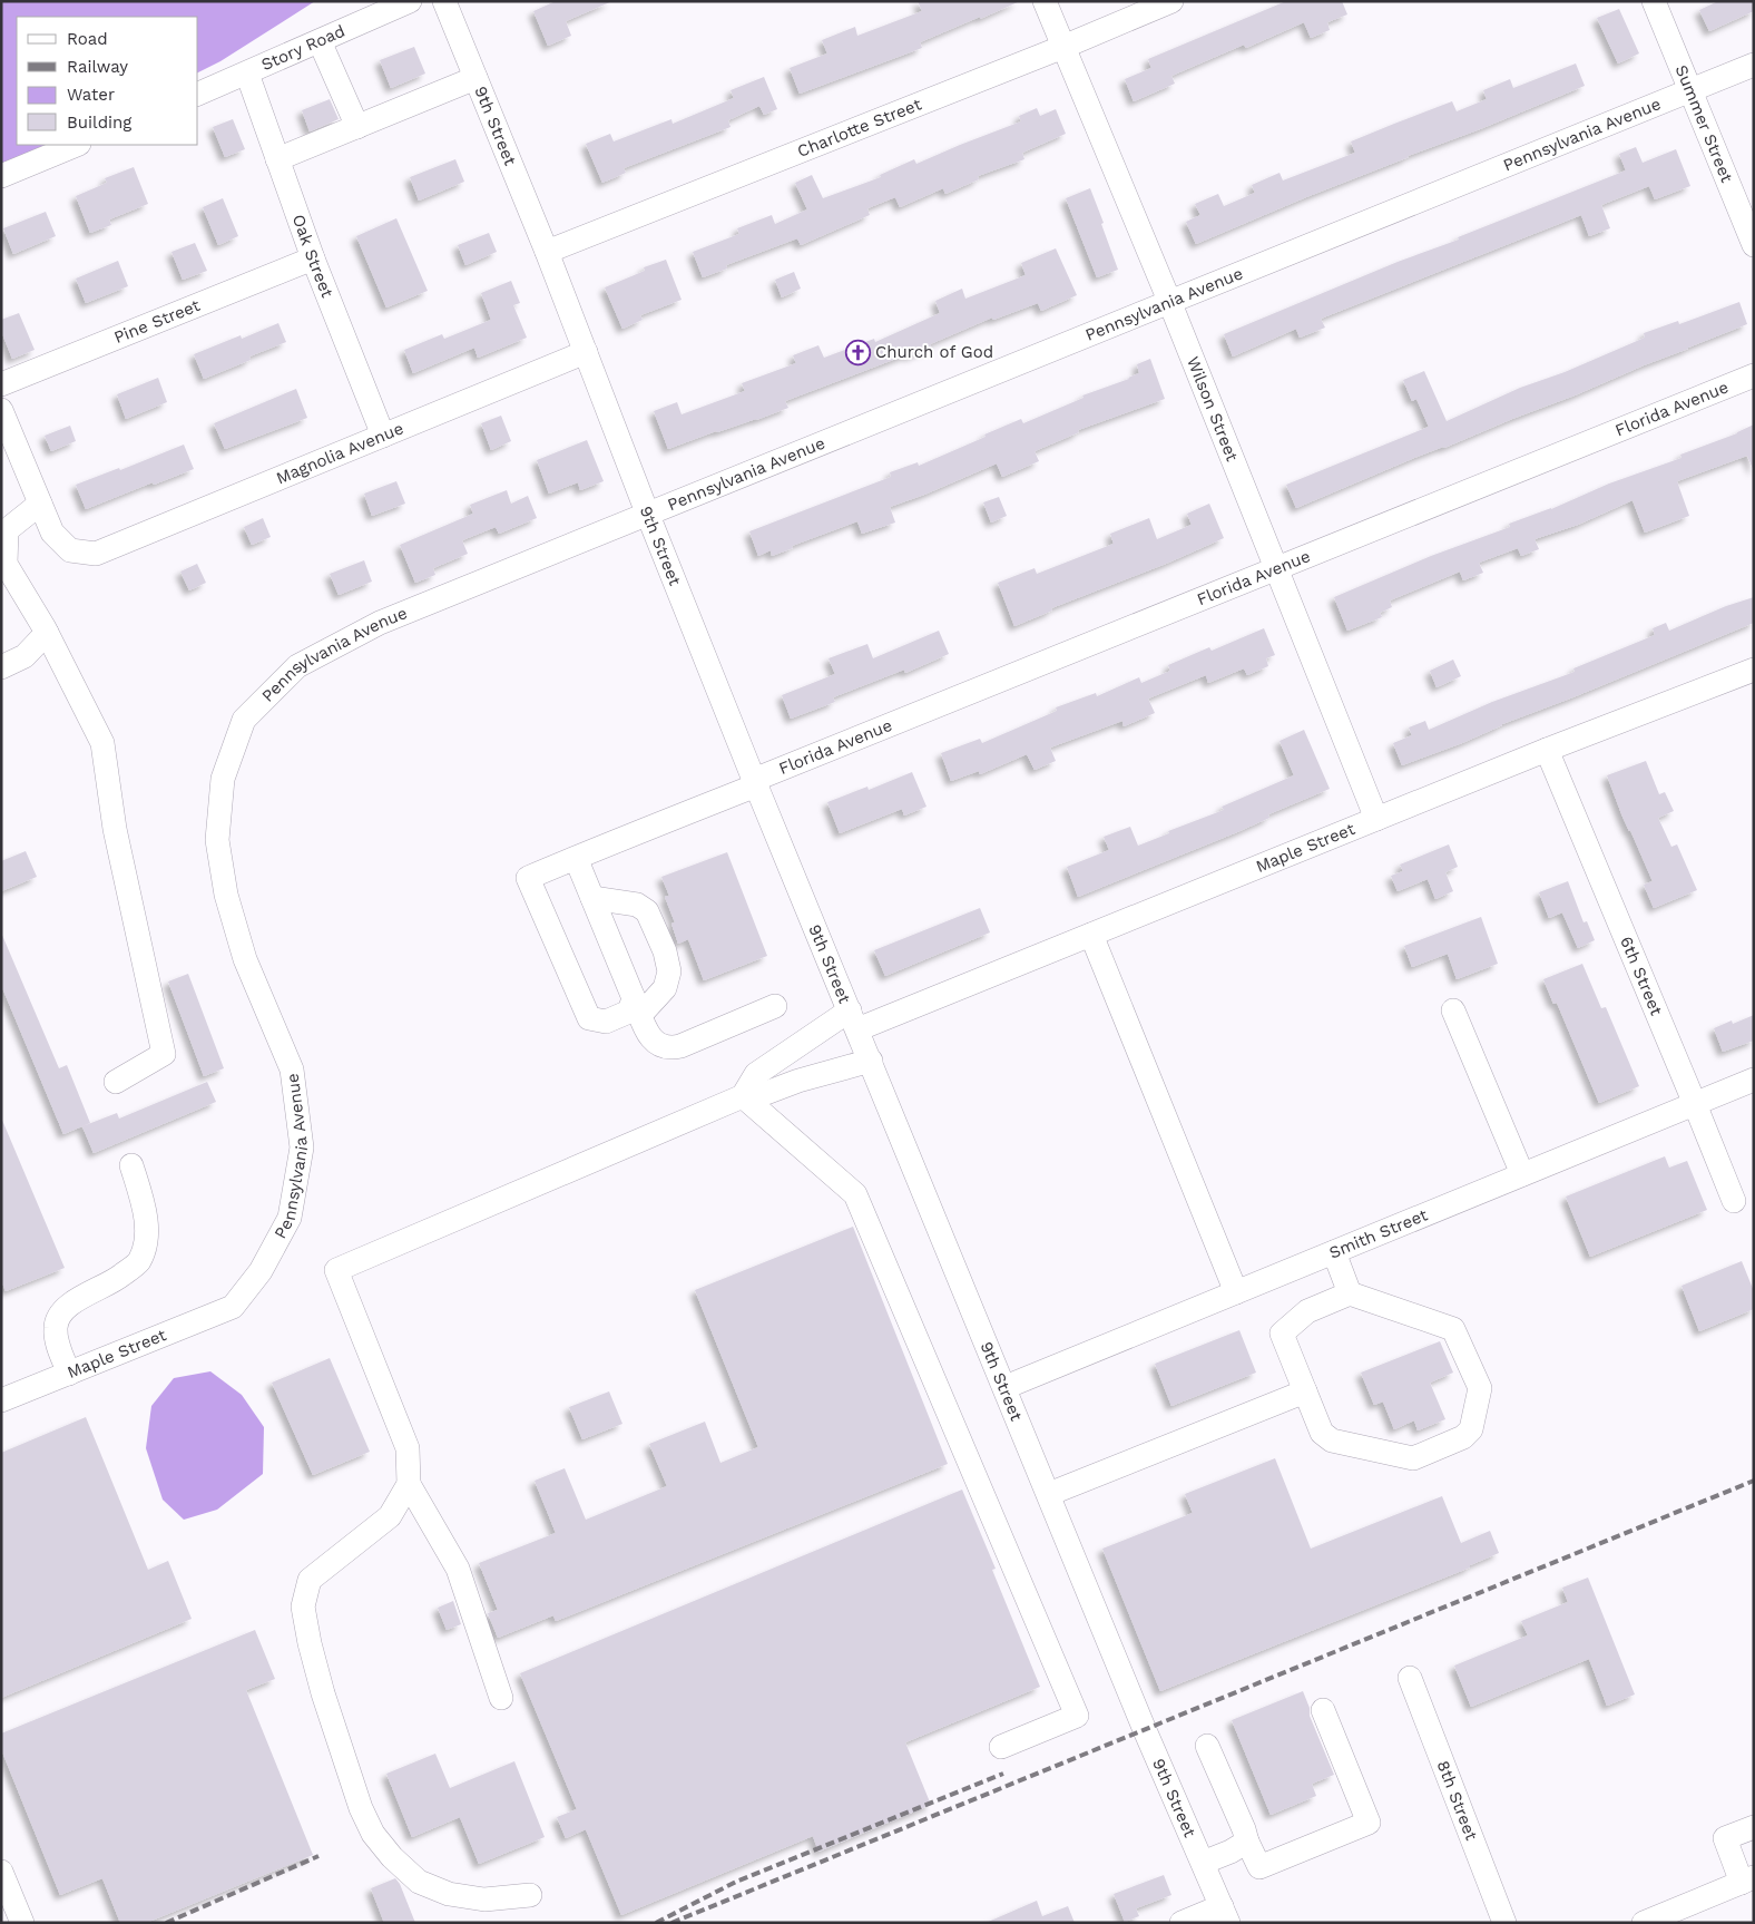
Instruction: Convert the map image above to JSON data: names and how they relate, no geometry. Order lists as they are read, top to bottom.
{
  "streets": {
    "street": [
      "Story Road",
      "Summer Street",
      "9th Street",
      "Charlotte Street",
      "Pennsylvania Avenue",
      "Oak Street",
      "Pine Street",
      "Florida Avenue",
      "Wilson Street",
      "Magnolia Avenue",
      "Maple Street",
      "6th Street",
      "Smith Street",
      "8th Street"
    ]
  },
  "crossings": [
    ["Story Road", "Oak Street"],
    ["Summer Street", "Pennsylvania Avenue"],
    ["9th Street", "Charlotte Street"],
    ["9th Street", "Pennsylvania Avenue"],
    ["9th Street", "Florida Avenue"],
    ["9th Street", "Magnolia Avenue"],
    ["9th Street", "Maple Street"],
    ["9th Street", "Smith Street"],
    ["Charlotte Street", "Wilson Street"],
    ["Pennsylvania Avenue", "Wilson Street"],
    ["Pennsylvania Avenue", "Maple Street"],
    ["Oak Street", "Pine Street"],
    ["Oak Street", "Magnolia Avenue"],
    ["Florida Avenue", "Wilson Street"],
    ["Wilson Street", "Maple Street"],
    ["Maple Street", "6th Street"],
    ["6th Street", "Smith Street"]
  ],
  "places": {
    "church": ["Church of God"]
  },
  "legend": [
    "Road",
    "Railway",
    "Water",
    "Building"
  ]
}
